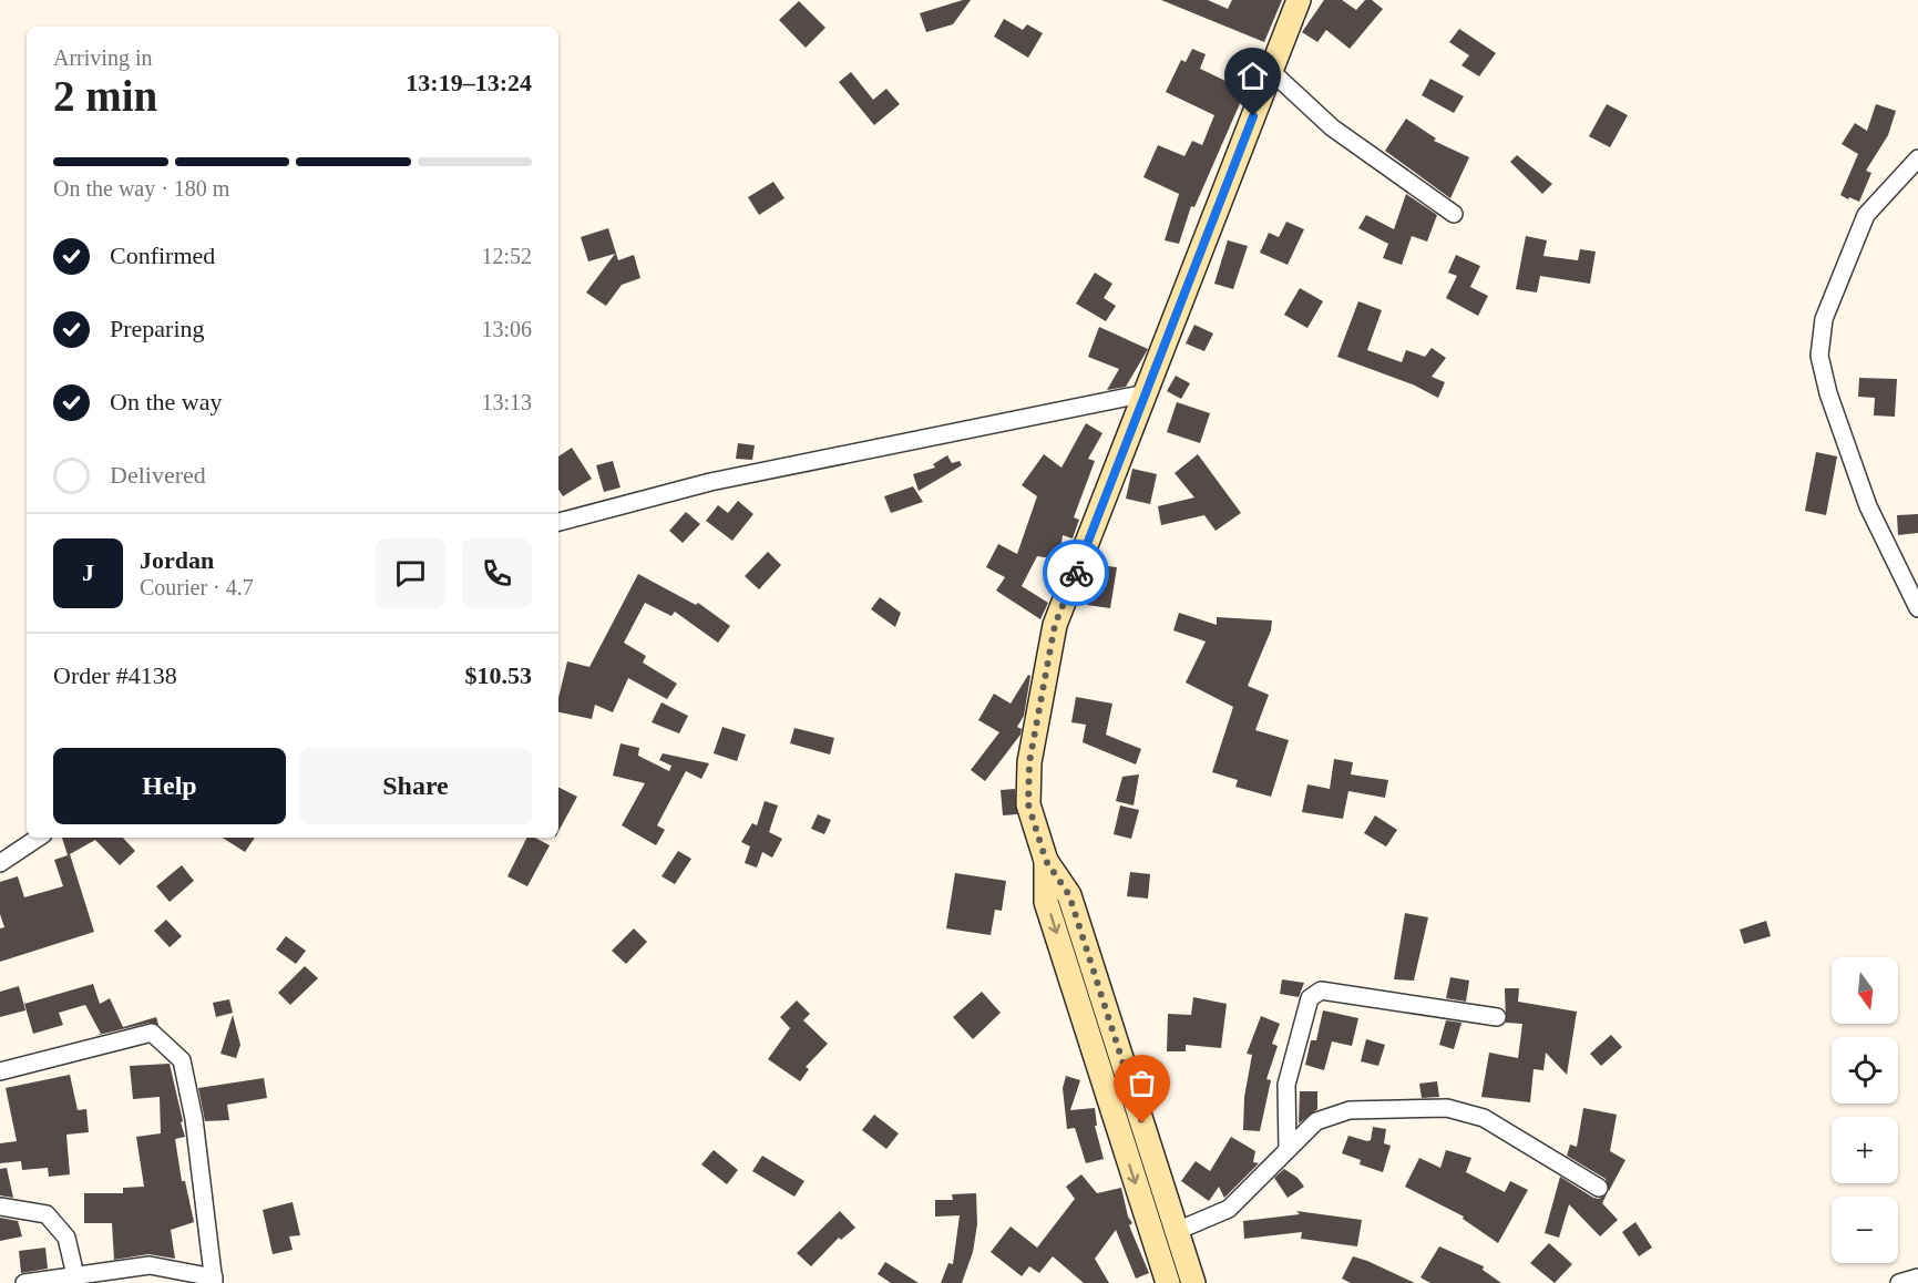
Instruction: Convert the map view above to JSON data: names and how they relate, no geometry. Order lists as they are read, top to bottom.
{
  "north": "bottom",
  "page": {
    "heading": ["2 min", "Arriving in", "13:19–13:24"],
    "panel": [
      "Jordan",
      "Courier · 4.7",
      "Order #4138",
      "$10.53"
    ],
    "bar": "On the way · 180 m",
    "list": [
      ["Confirmed", "12:52"],
      ["Preparing", "13:06"],
      ["On the way", "13:13"],
      "Delivered"
    ],
    "round": "J",
    "buttons": ["Help", "Share"],
    "map_buttons": ["+", "−"]
  }
}
